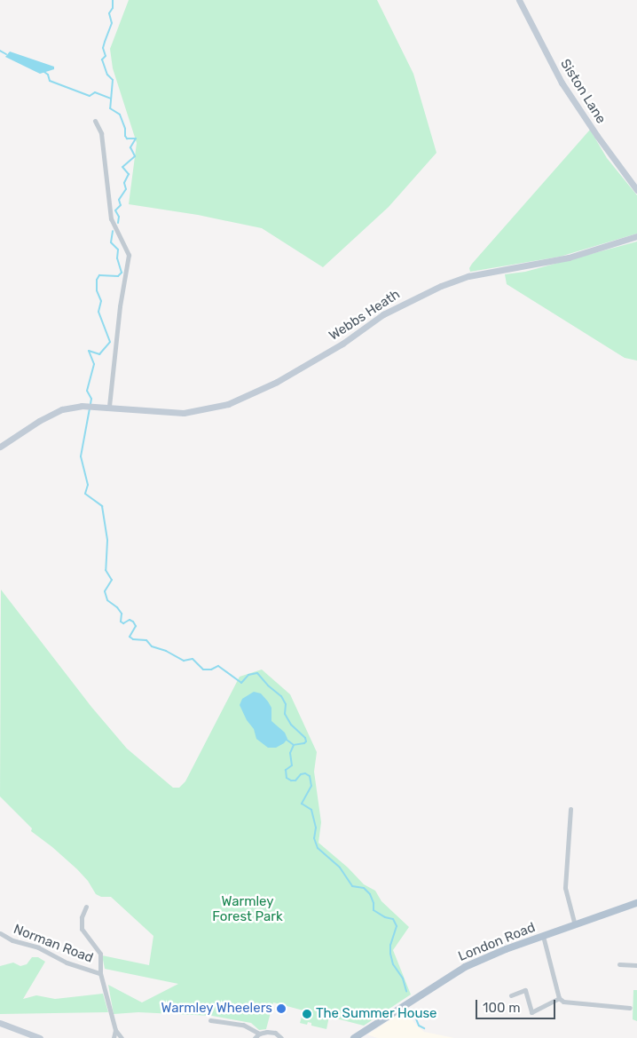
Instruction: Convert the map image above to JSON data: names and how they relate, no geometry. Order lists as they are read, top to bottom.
{
  "streets": {
    "main road": ["London Road"],
    "street": ["Siston Lane", "Webbs Heath", "Norman Road"]
  },
  "parks": ["Warmley Forest Park"],
  "places": ["Warmley Wheelers", "The Summer House"],
  "scale_bar": "100 m"
}
